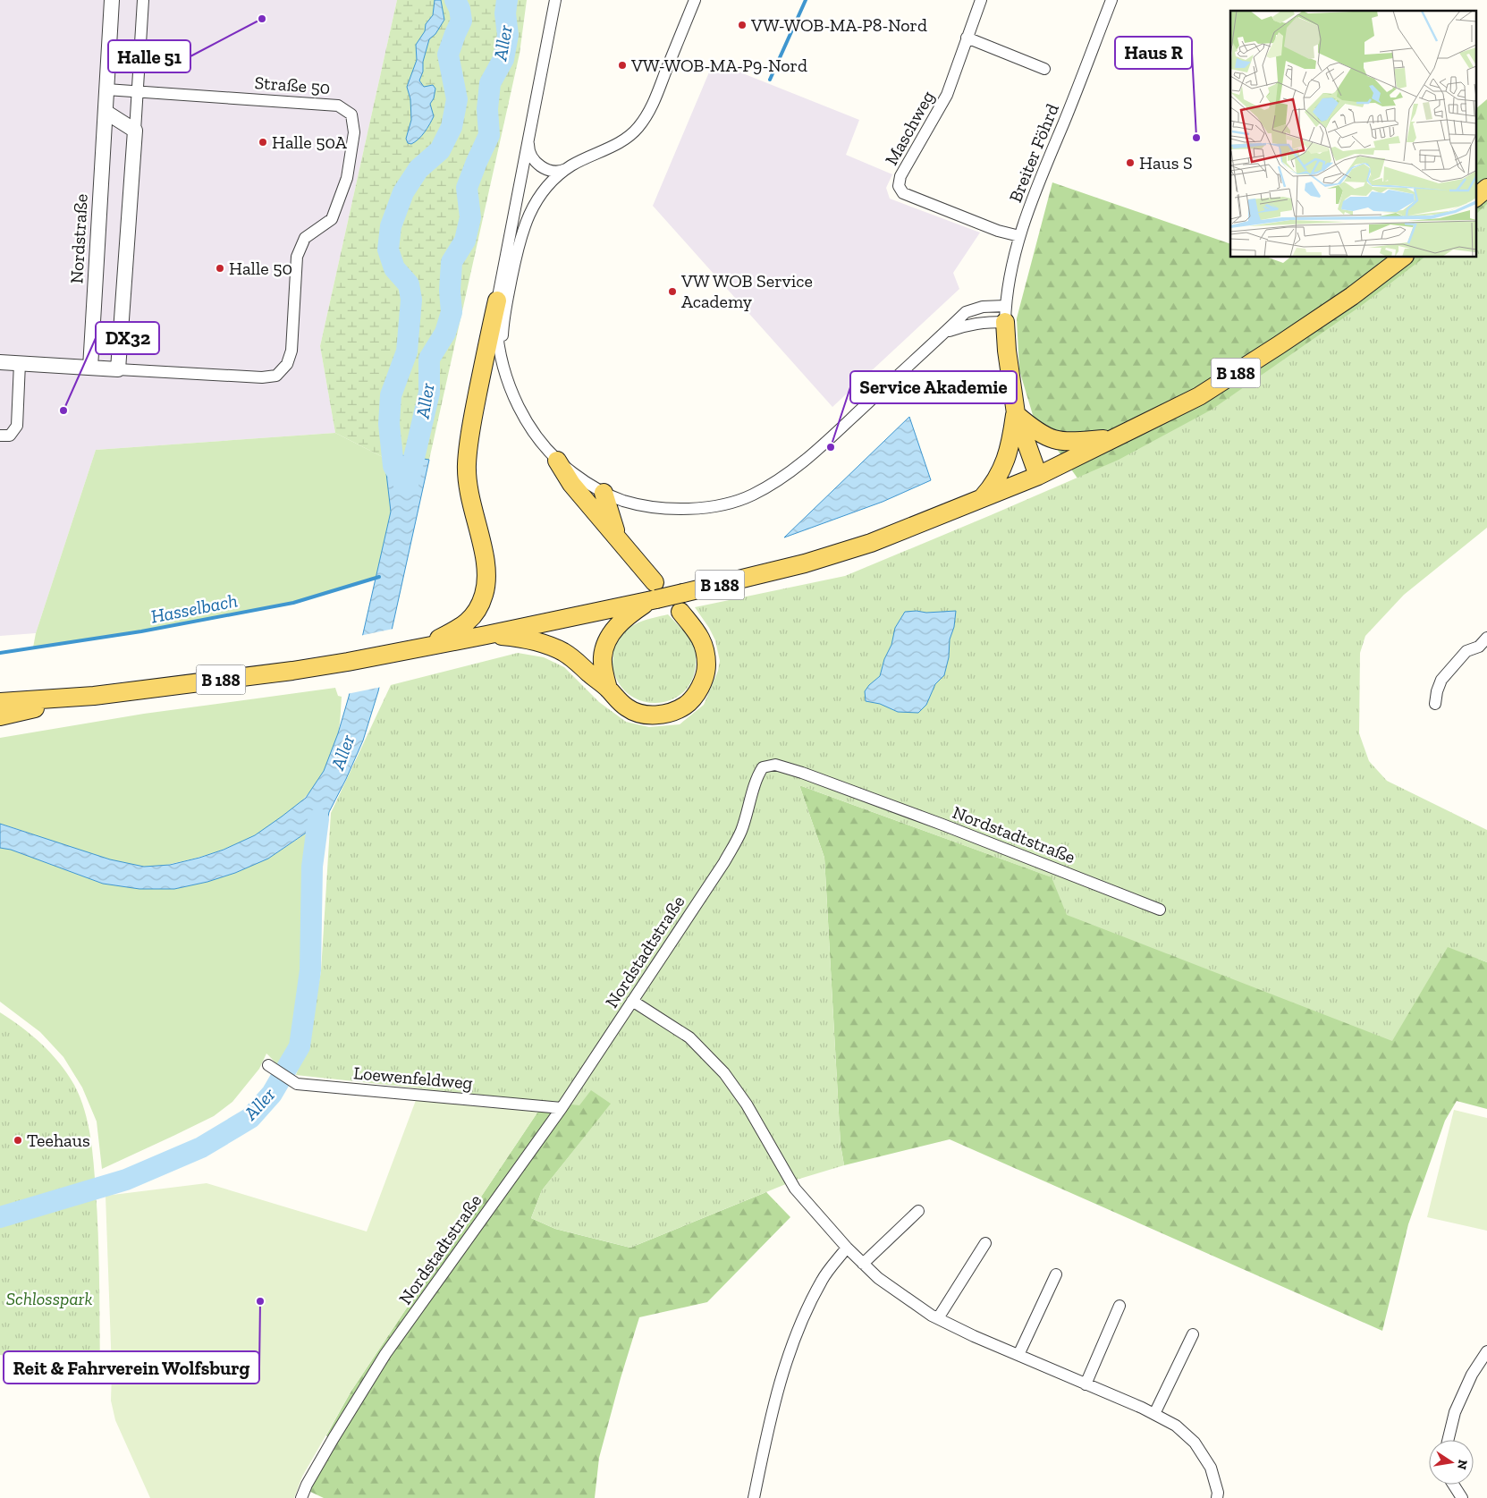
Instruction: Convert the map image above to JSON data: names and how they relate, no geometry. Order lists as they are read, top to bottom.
{
  "streets": {
    "main road": ["B 188"],
    "street": [
      "Straße 50",
      "Maschweg",
      "Breiter Föhrd",
      "Nordstraße",
      "Nordstadtstraße",
      "Loewenfeldweg"
    ]
  },
  "crossings": [
    ["Straße 50", "Nordstraße"],
    ["Maschweg", "Breiter Föhrd"],
    ["Nordstadtstraße", "Loewenfeldweg"]
  ],
  "water": ["Aller", "Hasselbach"],
  "parks": ["Schlosspark"],
  "places": [
    "Halle 51",
    "VW-WOB-MA-P8-Nord",
    "VW-WOB-MA-P9-Nord",
    "Haus R",
    "Halle 50A",
    "Haus S",
    "Halle 50",
    "VW WOB Service Academy",
    "DX32",
    "Service Akademie",
    "Teehaus",
    "Reit & Fahrverein Wolfsburg"
  ],
  "north": "right"
}
